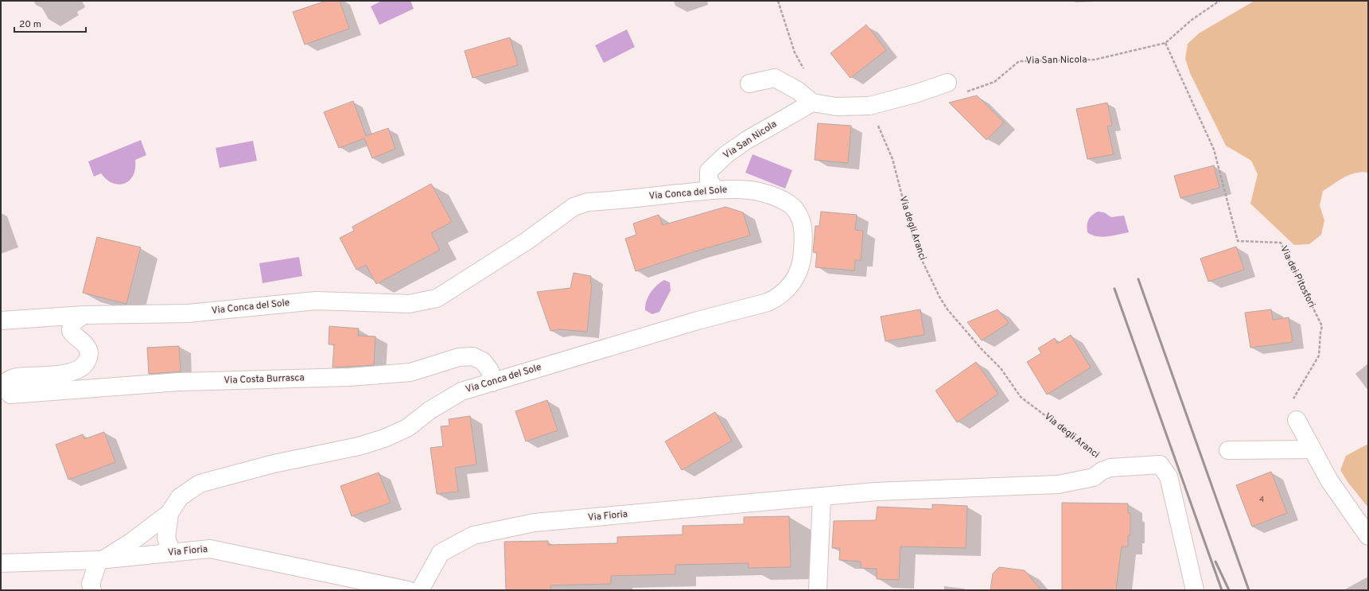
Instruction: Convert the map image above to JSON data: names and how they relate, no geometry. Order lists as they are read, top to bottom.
{
  "streets": {
    "street": [
      "Via San Nicola",
      "Via Conca del Sole",
      "Via degli Aranci",
      "Via Costa Burrasca",
      "Via Fioria"
    ],
    "path": ["Via dei Pitosfori"]
  },
  "crossings": [
    ["Via San Nicola", "Via Conca del Sole"],
    ["Via San Nicola", "Via dei Pitosfori"],
    ["Via Conca del Sole", "Via Costa Burrasca"],
    ["Via Conca del Sole", "Via Fioria"],
    ["Via degli Aranci", "Via Fioria"]
  ],
  "house_numbers": ["4"],
  "scale_bar": "20 m"
}
